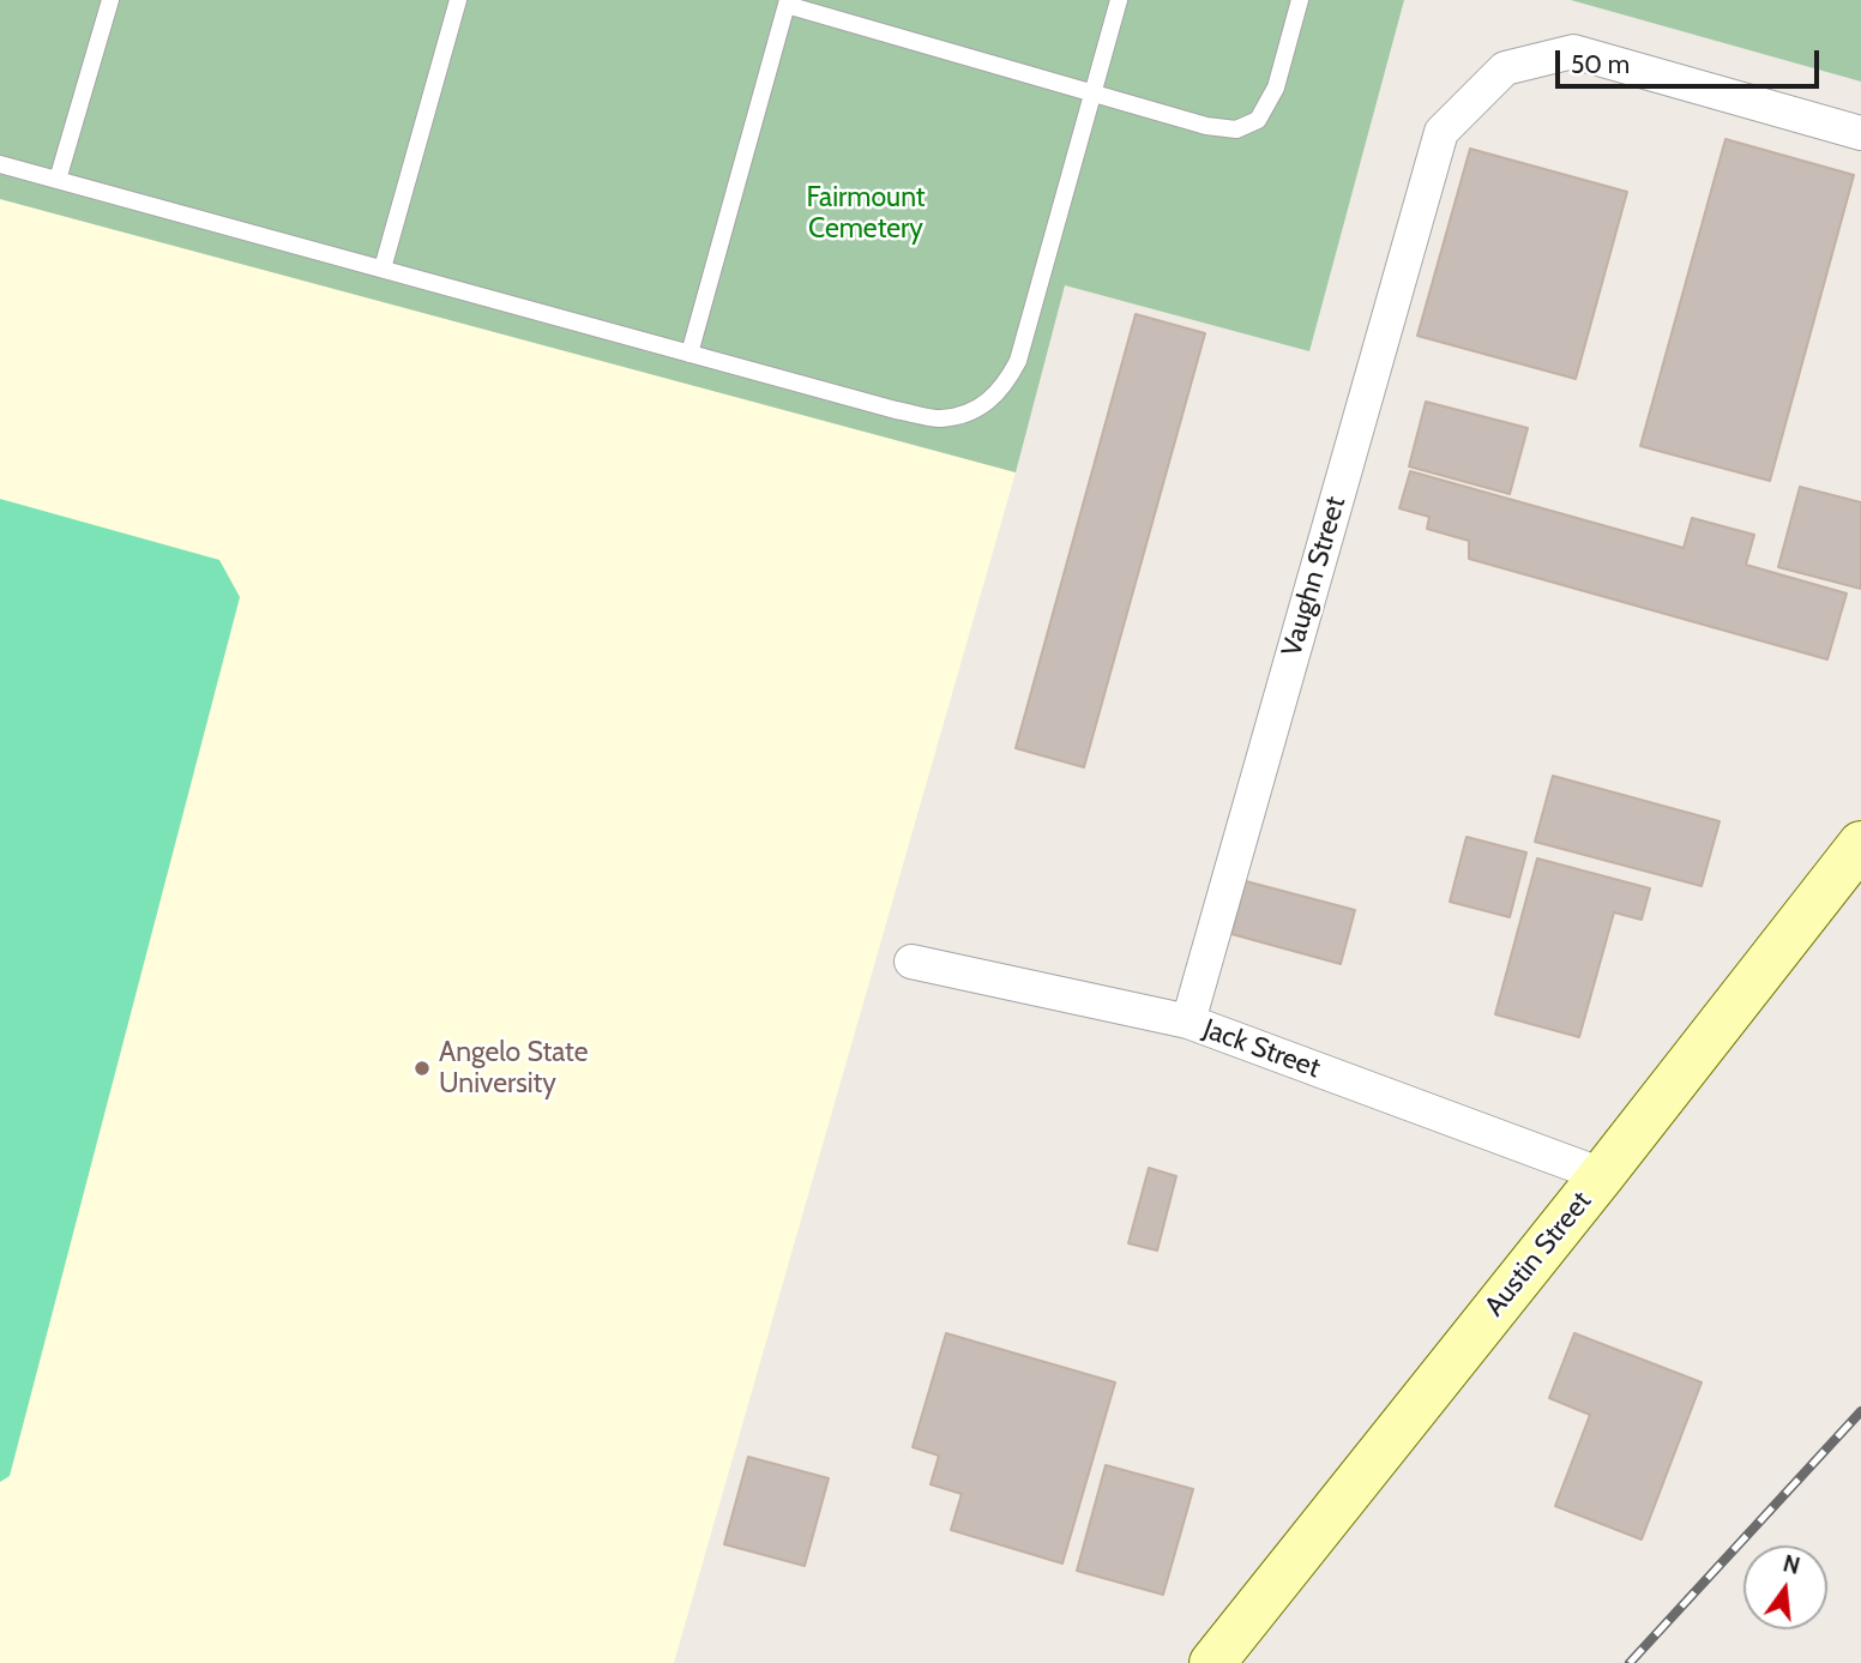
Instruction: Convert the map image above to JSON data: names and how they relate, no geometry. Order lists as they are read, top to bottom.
{
  "streets": {
    "street": ["Vaughn Street", "Jack Street", "Austin Street"]
  },
  "crossings": [
    ["Vaughn Street", "Jack Street"],
    ["Jack Street", "Austin Street"]
  ],
  "parks": ["Fairmount Cemetery"],
  "places": ["Angelo State University"],
  "scale_bar": "50 m",
  "north": "top"
}
